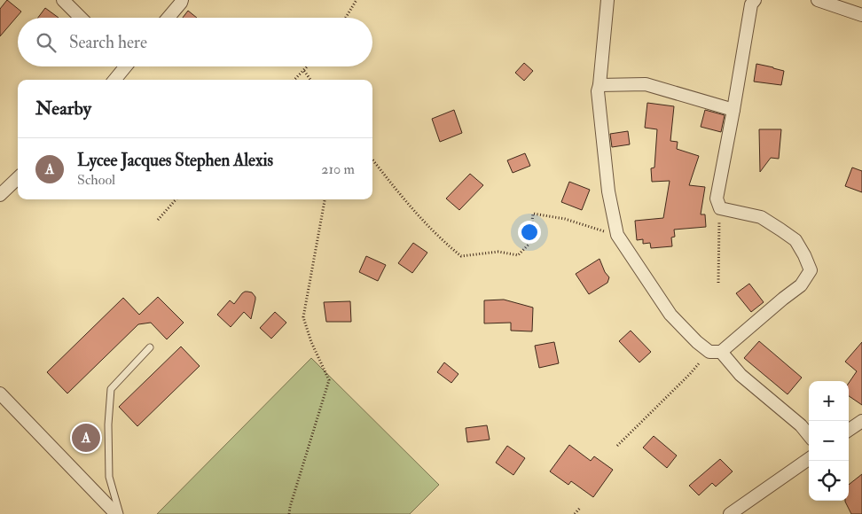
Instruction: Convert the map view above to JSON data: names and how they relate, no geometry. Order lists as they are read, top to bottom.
{
  "page": {
    "search": "Search here",
    "heading": "Nearby",
    "list": [
      {
        "mark": "A",
        "name": "Lycee Jacques Stephen Alexis",
        "note": "School",
        "value": "210 m"
      }
    ],
    "map_buttons": ["+", "−"],
    "pins": "A"
  }
}
